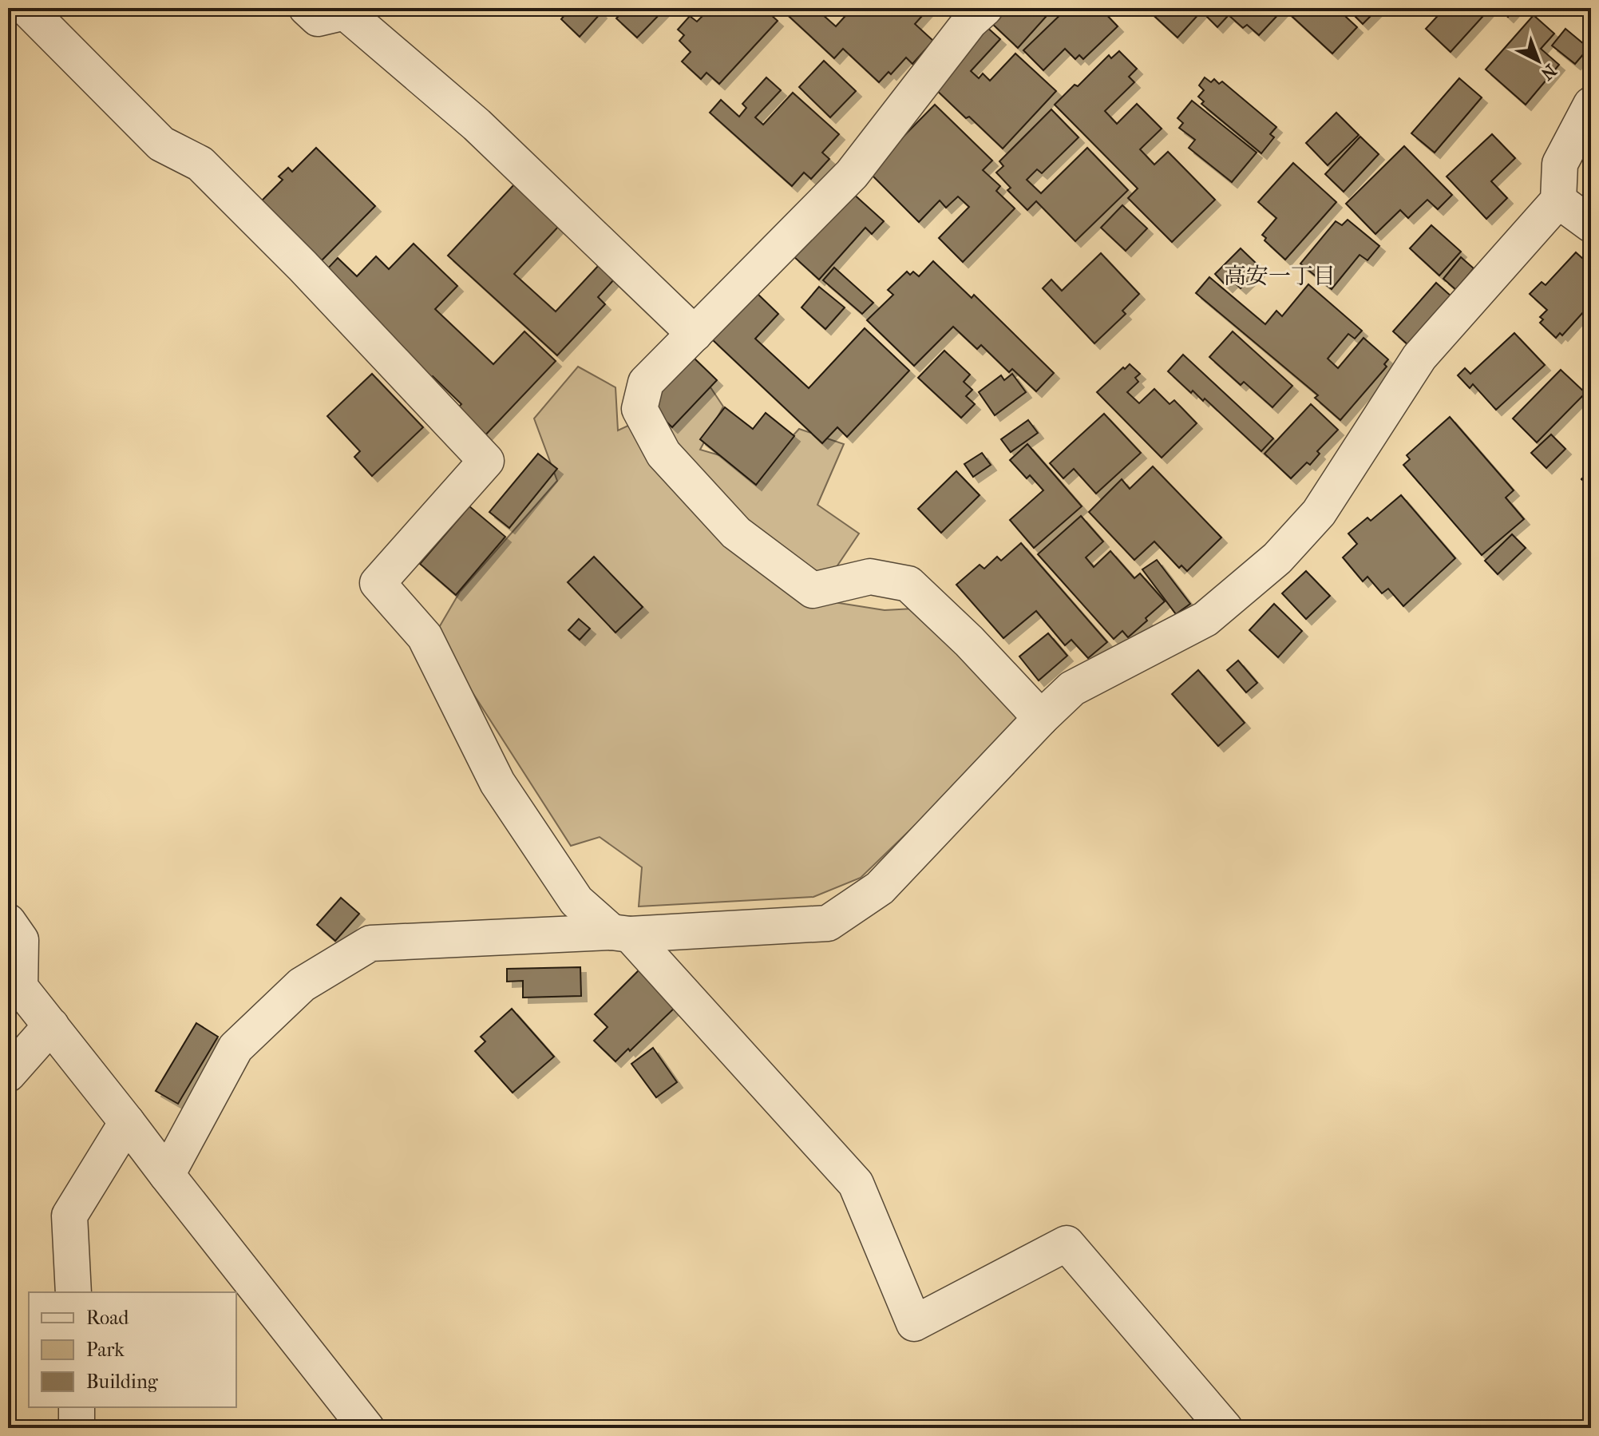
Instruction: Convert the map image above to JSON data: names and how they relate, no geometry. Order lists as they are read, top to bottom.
{
  "districts": ["高安一丁目"],
  "legend": ["Road", "Park", "Building"],
  "north": "bottom right"
}
